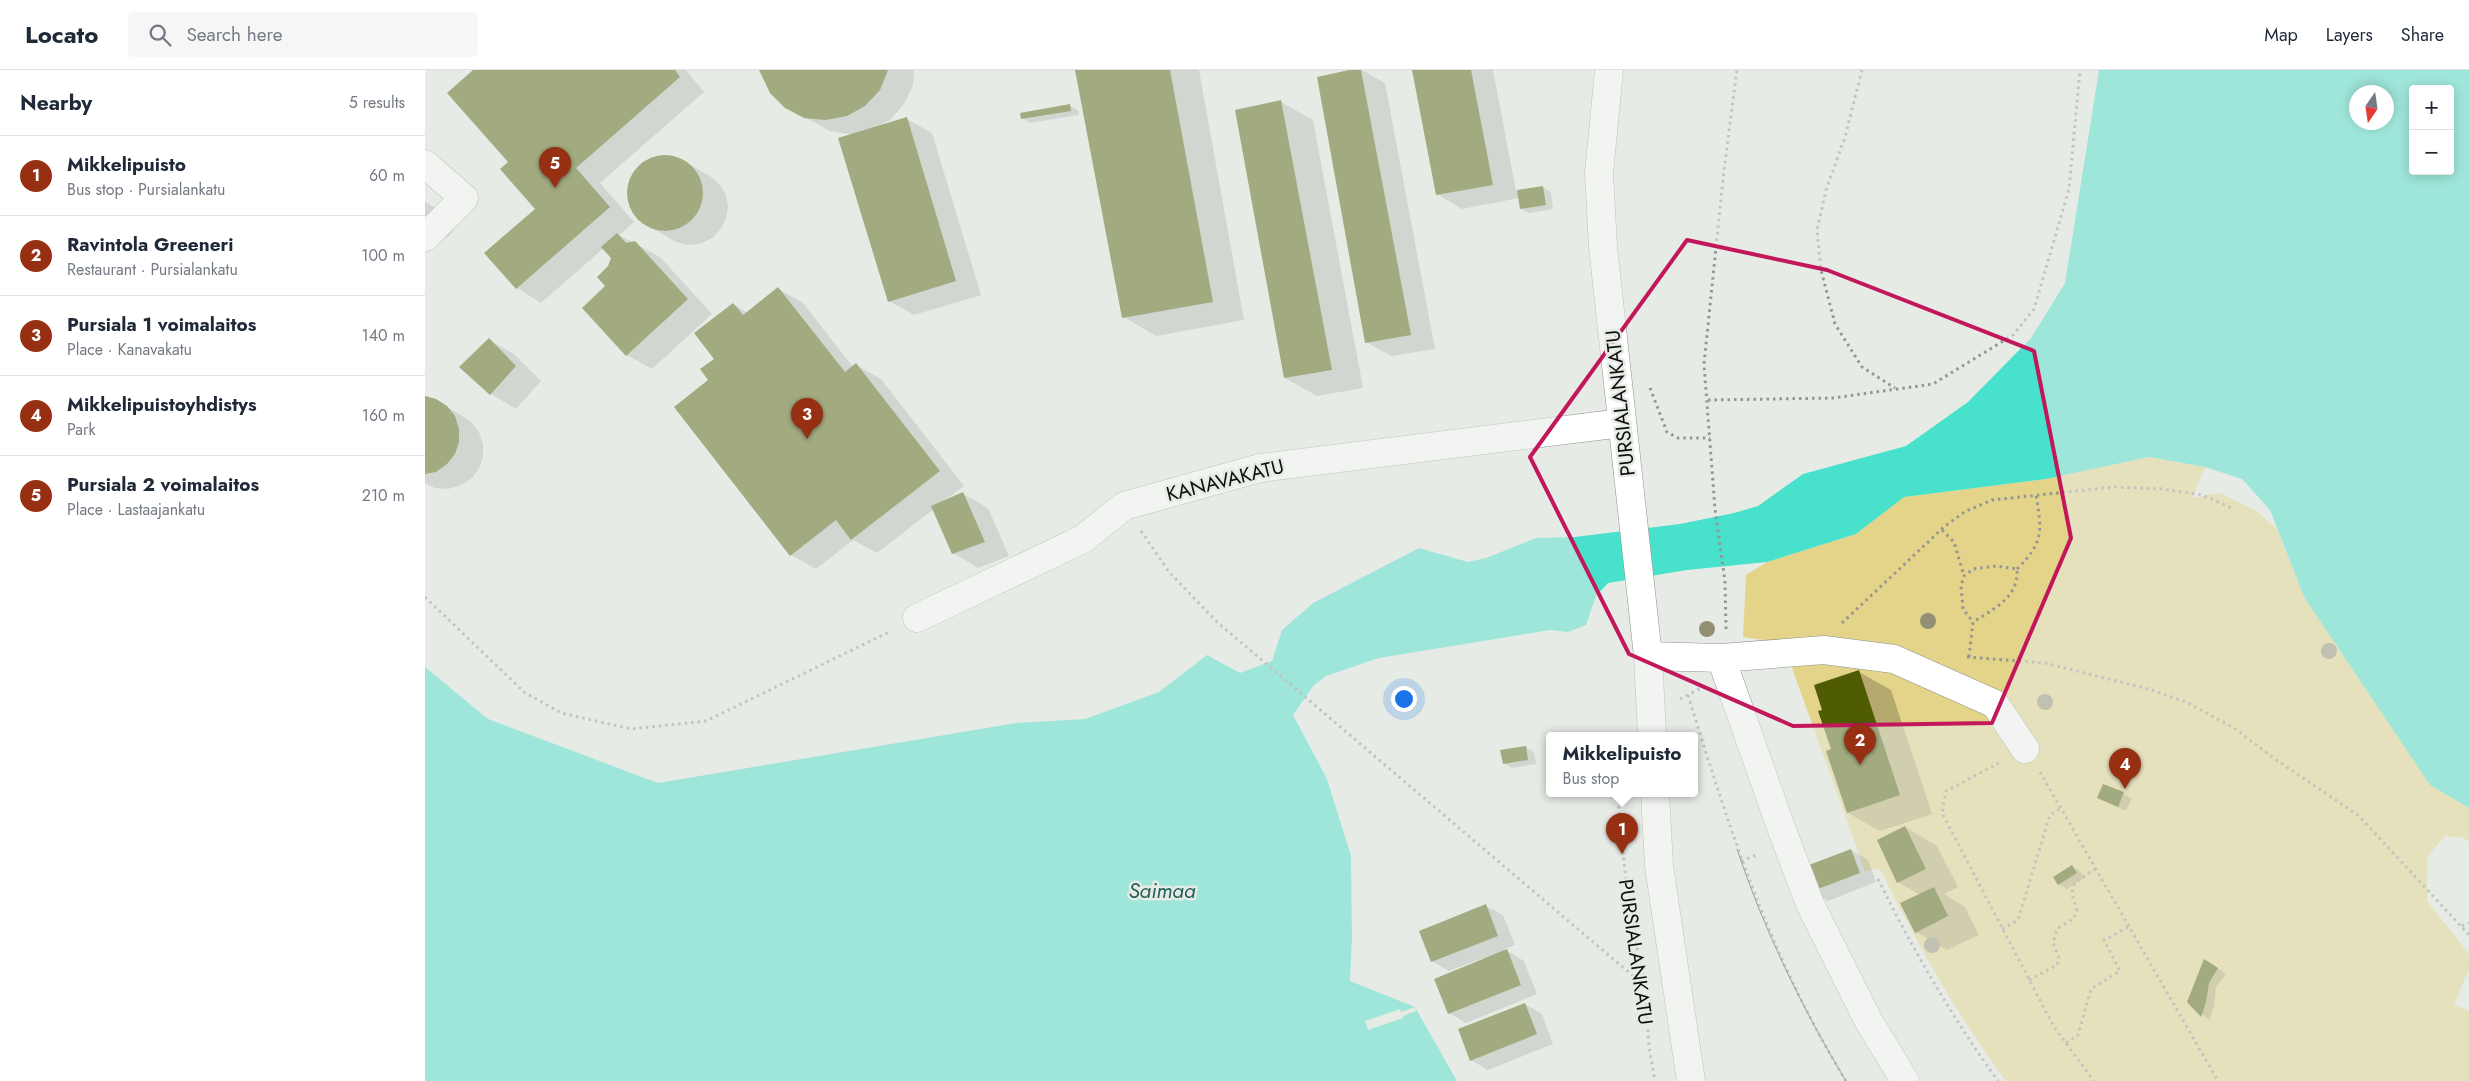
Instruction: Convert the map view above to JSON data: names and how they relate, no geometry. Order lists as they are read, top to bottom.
{
  "streets": {
    "street": ["PURSIALANKATU", "KANAVAKATU"]
  },
  "crossings": [
    ["PURSIALANKATU", "KANAVAKATU"]
  ],
  "water": ["Saimaa"],
  "north": "bottom",
  "page": {
    "header": "Locato",
    "search": "Search here",
    "nav": ["Map", "Layers", "Share"],
    "heading": ["Nearby", "5 results"],
    "map_buttons": ["+", "−"],
    "list": [
      {
        "mark": "1",
        "name": "Mikkelipuisto",
        "note": "Bus stop · Pursialankatu",
        "value": "60 m"
      },
      {
        "mark": "2",
        "name": "Ravintola Greeneri",
        "note": "Restaurant · Pursialankatu",
        "value": "100 m"
      },
      {
        "mark": "3",
        "name": "Pursiala 1 voimalaitos",
        "note": "Place · Kanavakatu",
        "value": "140 m"
      },
      {
        "mark": "4",
        "name": "Mikkelipuistoyhdistys",
        "note": "Park",
        "value": "160 m"
      },
      {
        "mark": "5",
        "name": "Pursiala 2 voimalaitos",
        "note": "Place · Lastaajankatu",
        "value": "210 m"
      }
    ],
    "pins": [
      "5",
      "3",
      "2",
      "4",
      "1"
    ],
    "popup": ["Mikkelipuisto", "Bus stop"]
  }
}
